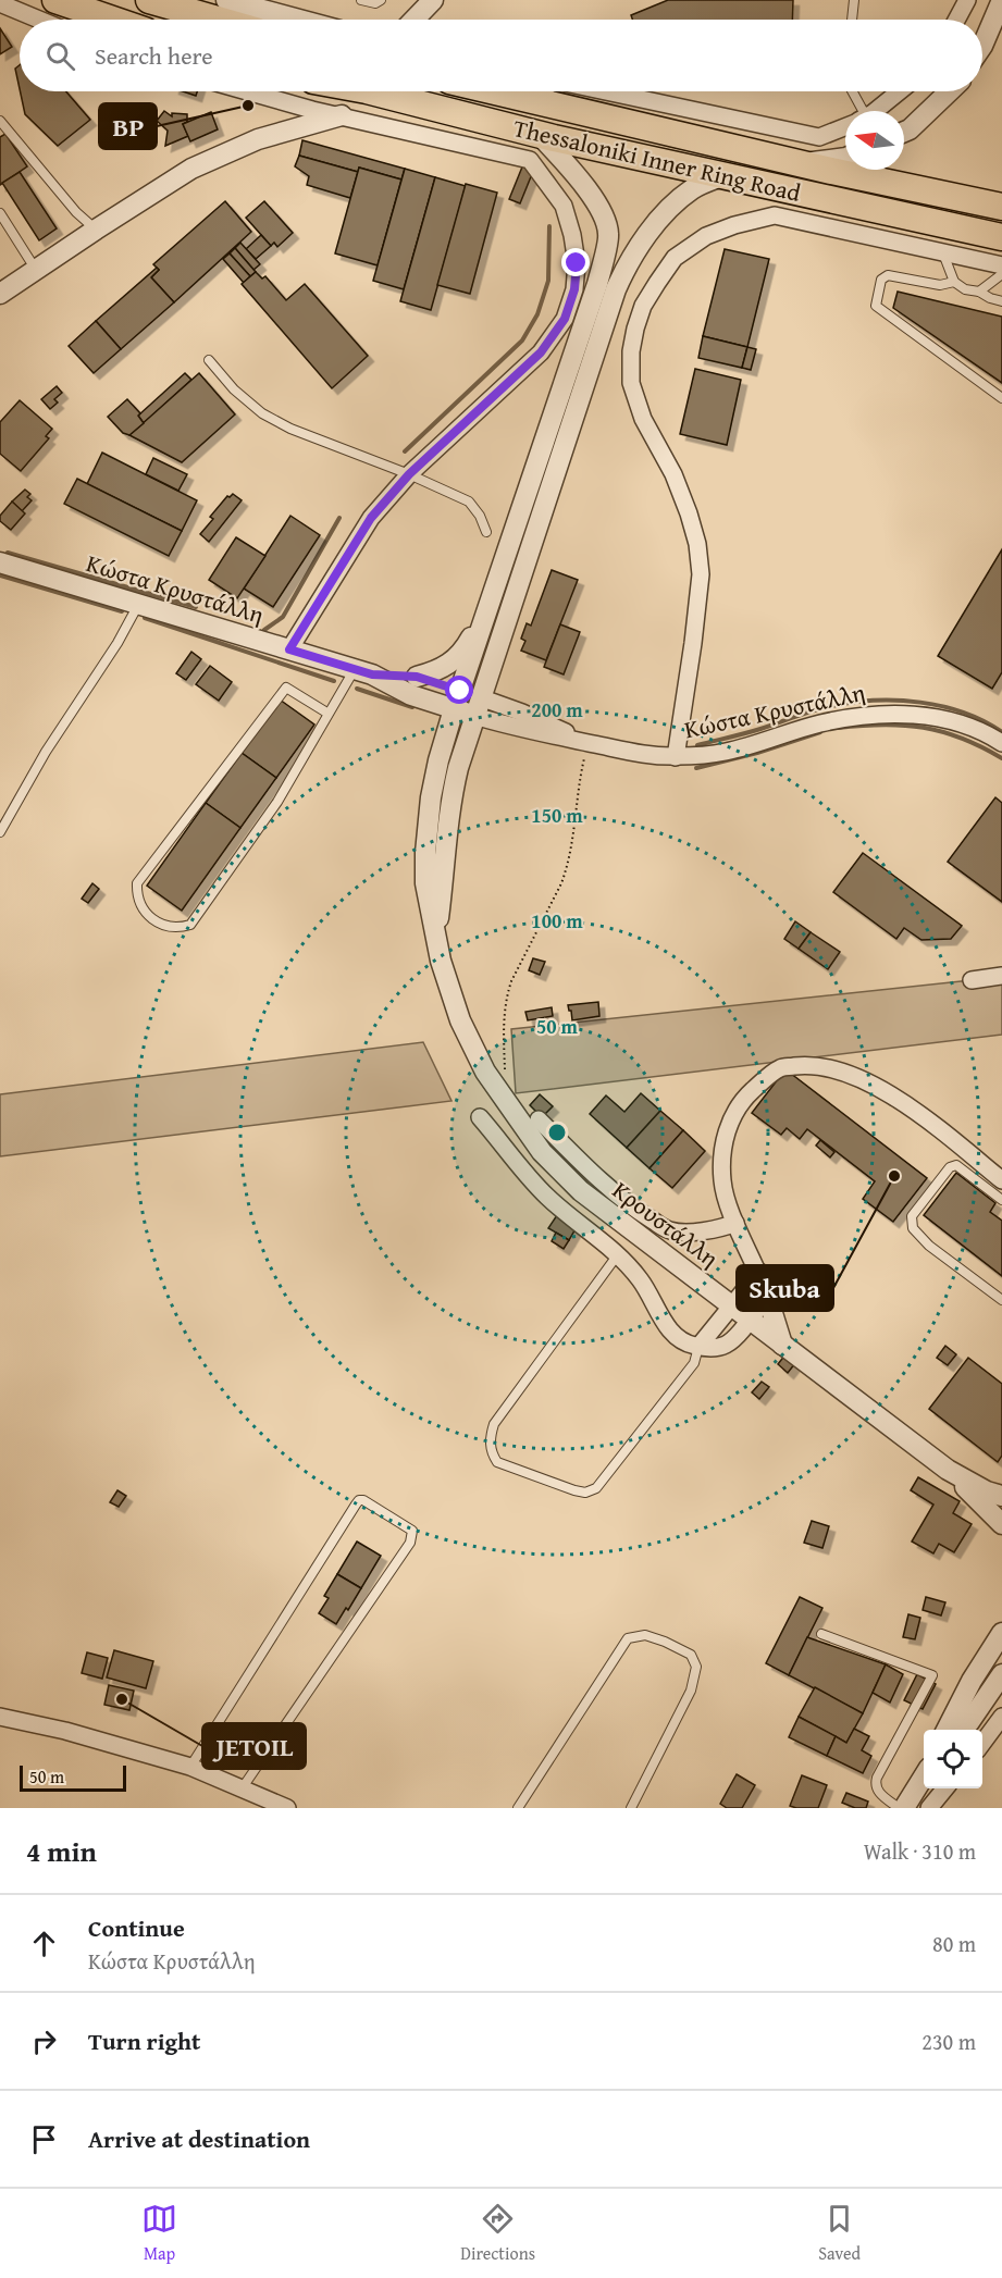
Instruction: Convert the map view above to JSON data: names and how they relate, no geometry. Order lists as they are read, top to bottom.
{
  "streets": {
    "highway": ["Thessaloniki Inner Ring Road"],
    "street": ["Κώστα Κρυστάλλη", "Κρουστάλλη"]
  },
  "places": ["BP", "Skuba", "JETOIL"],
  "scale_bar": "50 m",
  "north": "left",
  "page": {
    "search": "Search here",
    "scale": "50 m",
    "heading": ["4 min", "Walk · 310 m"],
    "list": [
      ["Continue", "Κώστα Κρυστάλλη", "80 m"],
      ["Turn right", "230 m"],
      "Arrive at destination"
    ],
    "nav": ["Map", "Directions", "Saved"]
  },
  "rings": [
    "200 m",
    "150 m",
    "100 m",
    "50 m"
  ]
}
